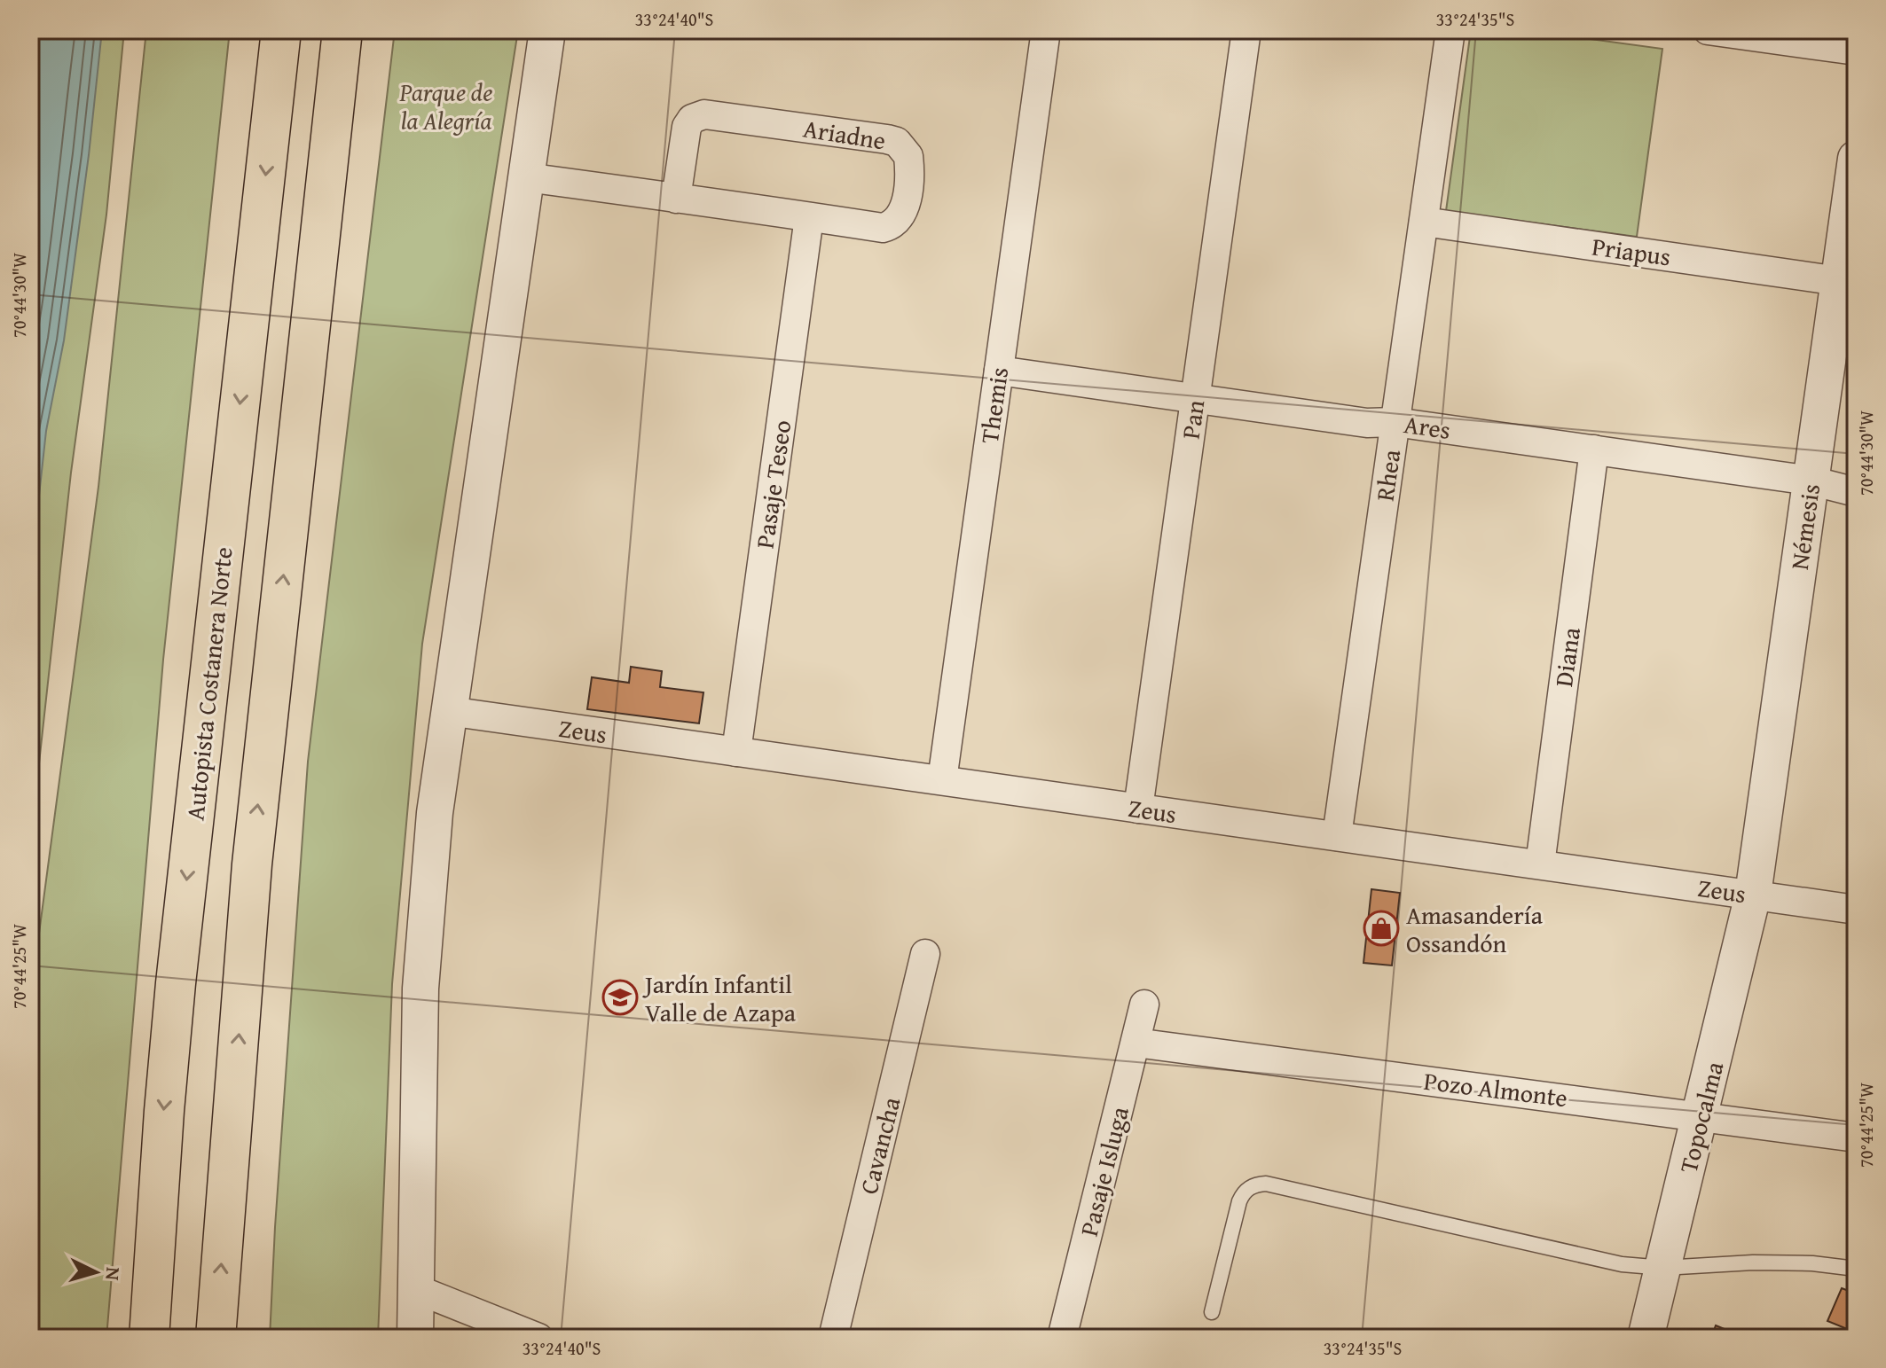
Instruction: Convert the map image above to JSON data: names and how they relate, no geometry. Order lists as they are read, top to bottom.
{
  "streets": {
    "highway": ["Autopista Costanera Norte"],
    "street": [
      "Ariadne",
      "Priapus",
      "Themis",
      "Pan",
      "Ares",
      "Rhea",
      "Pasaje Teseo",
      "Némesis",
      "Diana",
      "Zeus",
      "Pozo Almonte",
      "Topocalma",
      "Cavancha",
      "Pasaje Isluga"
    ]
  },
  "crossings": [
    ["Ariadne", "Pasaje Teseo"],
    ["Priapus", "Rhea"],
    ["Priapus", "Némesis"],
    ["Themis", "Ares"],
    ["Themis", "Zeus"],
    ["Pan", "Ares"],
    ["Pan", "Zeus"],
    ["Ares", "Rhea"],
    ["Ares", "Némesis"],
    ["Ares", "Diana"],
    ["Rhea", "Zeus"],
    ["Pasaje Teseo", "Zeus"],
    ["Némesis", "Zeus"],
    ["Némesis", "Topocalma"],
    ["Diana", "Zeus"],
    ["Zeus", "Topocalma"],
    ["Pozo Almonte", "Topocalma"],
    ["Pozo Almonte", "Pasaje Isluga"]
  ],
  "parks": ["Parque de la Alegría"],
  "places": {
    "shop": ["Amasandería Ossandón"],
    "school or university": ["Jardín Infantil Valle de Azapa"]
  },
  "north": "right",
  "coordinates": [
    "33°24'40\"S",
    "33°24'35\"S",
    "70°44'30\"W",
    "70°44'25\"W"
  ]
}
